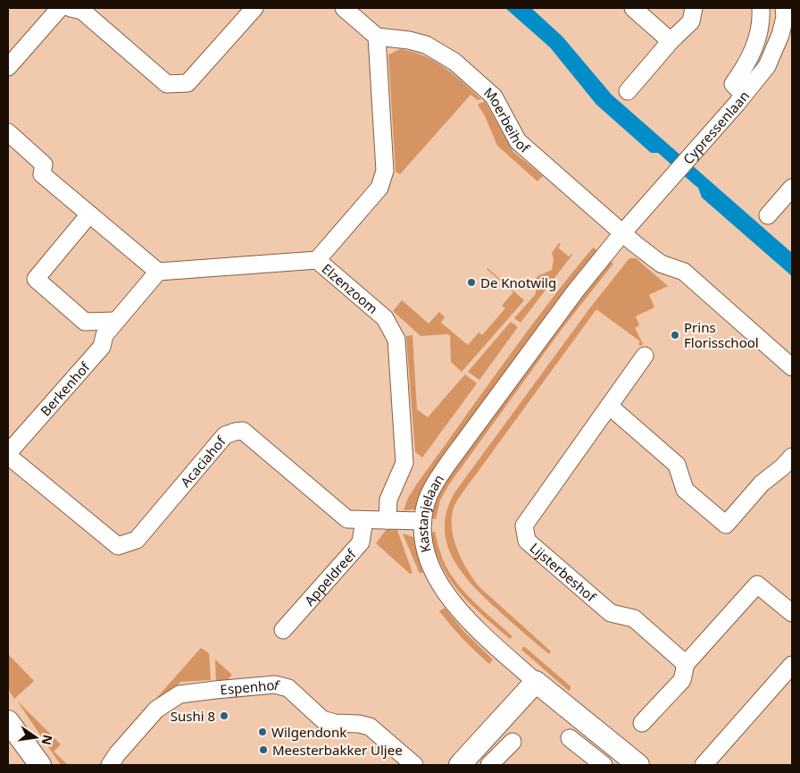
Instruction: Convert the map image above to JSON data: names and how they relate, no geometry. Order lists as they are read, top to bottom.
{
  "streets": {
    "street": [
      "Moerbeihof",
      "Cypressenlaan",
      "Elzenzoom",
      "Berkenhof",
      "Acaciahof",
      "Kastanjelaan",
      "Lijsterbeshof",
      "Appeldreef",
      "Espenhof"
    ]
  },
  "crossings": [
    ["Moerbeihof", "Cypressenlaan"],
    ["Moerbeihof", "Elzenzoom"],
    ["Moerbeihof", "Kastanjelaan"],
    ["Cypressenlaan", "Kastanjelaan"],
    ["Elzenzoom", "Acaciahof"],
    ["Berkenhof", "Acaciahof"],
    ["Acaciahof", "Kastanjelaan"],
    ["Acaciahof", "Appeldreef"]
  ],
  "places": [
    "De Knotwilg",
    "Prins Florisschool",
    "Sushi 8",
    "Wilgendonk",
    "Meesterbakker Uljee"
  ],
  "north": "right"
}
